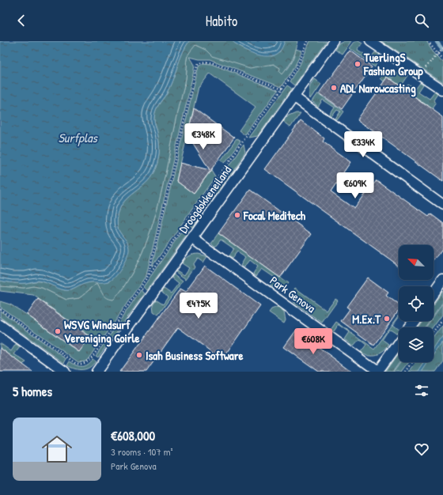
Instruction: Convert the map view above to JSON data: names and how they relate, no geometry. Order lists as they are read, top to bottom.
{
  "streets": {
    "street": ["Droogdokkeneiland", "Park Genova"]
  },
  "crossings": [
    ["Droogdokkeneiland", "Park Genova"]
  ],
  "water": ["Surfplas"],
  "places": [
    "TuerlingS Fashion Group",
    "ADL Narowcasting",
    "Focal Meditech",
    "M.Ex.T",
    "WSVG Windsurf Vereniging Goirle",
    "Isah Business Software"
  ],
  "north": "top left",
  "page": {
    "header": "Habito",
    "price": [
      "€348K",
      "€334K",
      "€609K",
      "€475K",
      "€608K"
    ],
    "heading": "5 homes",
    "list": [
      {
        "name": "€608,000",
        "note": "3 rooms · 107 m² · Park Genova"
      }
    ]
  }
}
